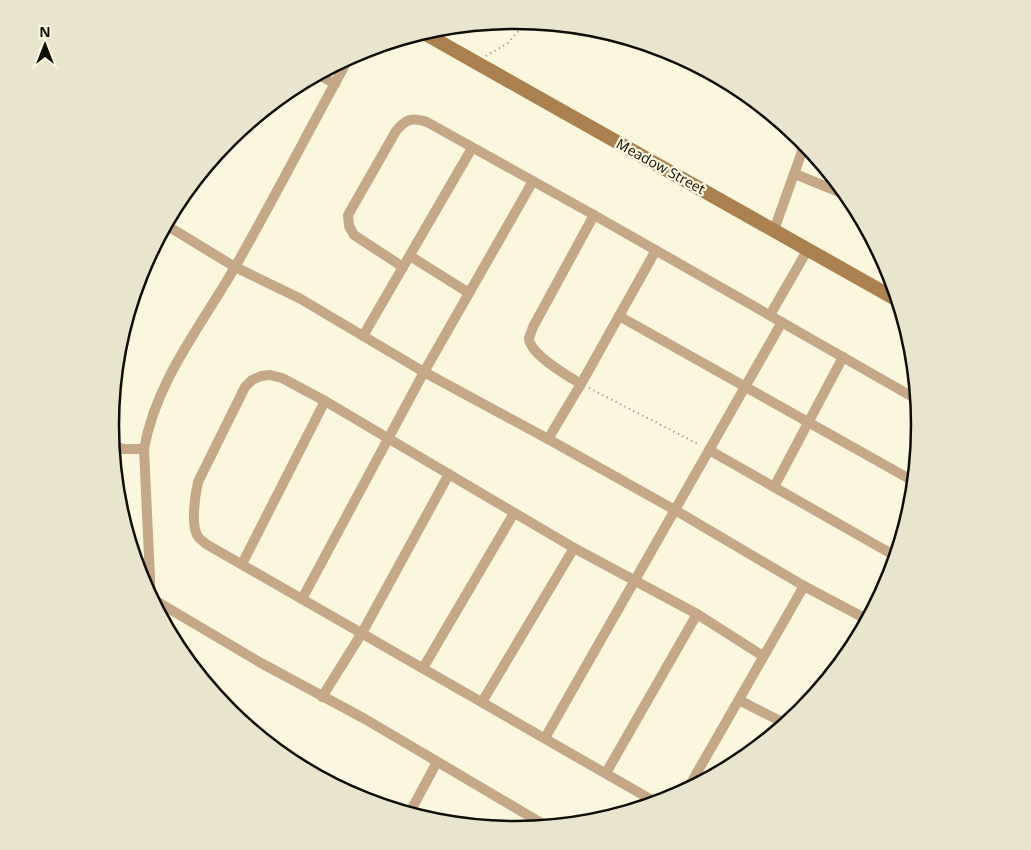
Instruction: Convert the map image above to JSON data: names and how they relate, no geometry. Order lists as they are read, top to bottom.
{
  "streets": {
    "street": ["Meadow Street"]
  },
  "north": "top"
}
